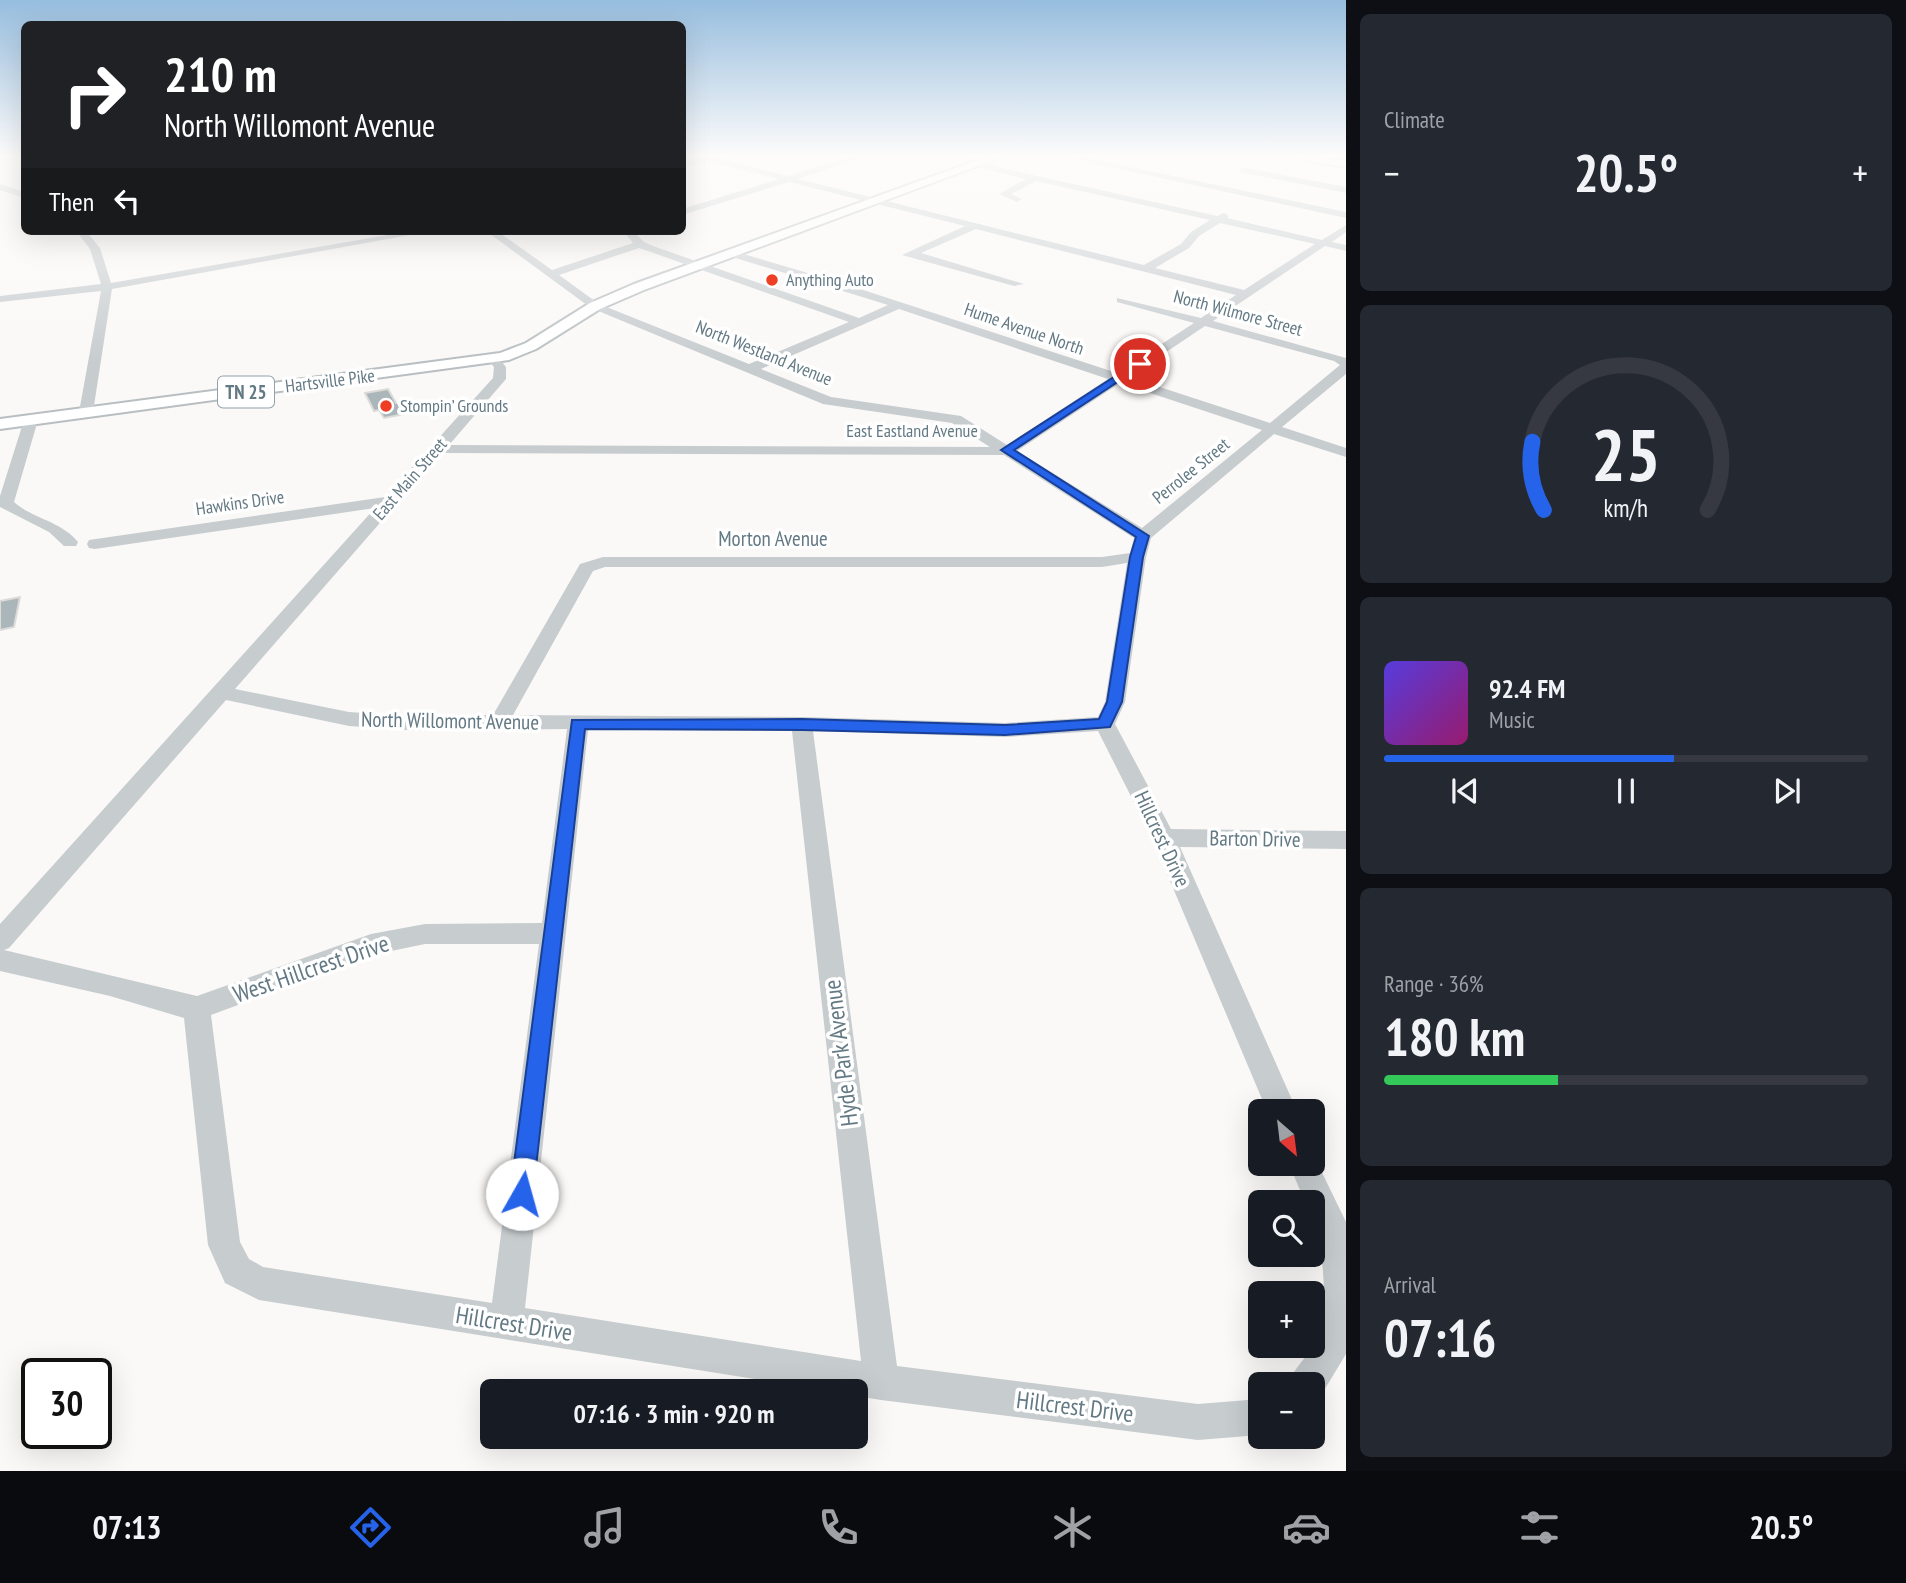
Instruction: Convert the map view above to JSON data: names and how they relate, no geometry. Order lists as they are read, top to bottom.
{
  "streets": {
    "main road": ["Hartsville Pike", "TN 25"],
    "street": [
      "North Wilmore Street",
      "Hume Avenue North",
      "North Westland Avenue",
      "East Eastland Avenue",
      "Perrolee Street",
      "East Main Street",
      "Hawkins Drive",
      "Morton Avenue",
      "North Willomont Avenue",
      "Hillcrest Drive",
      "Barton Drive",
      "West Hillcrest Drive",
      "Hyde Park Avenue"
    ]
  },
  "crossings": [
    ["North Wilmore Street", "East Eastland Avenue"],
    ["North Wilmore Street", "Perrolee Street"],
    ["Hume Avenue North", "TN 25"],
    ["Hume Avenue North", "East Eastland Avenue"],
    ["Hume Avenue North", "Perrolee Street"],
    ["North Westland Avenue", "TN 25"],
    ["North Westland Avenue", "East Eastland Avenue"],
    ["North Westland Avenue", "Perrolee Street"],
    ["Hartsville Pike", "TN 25"],
    ["Hartsville Pike", "East Main Street"],
    ["TN 25", "East Main Street"],
    ["East Eastland Avenue", "East Main Street"],
    ["East Main Street", "Hawkins Drive"],
    ["East Main Street", "North Willomont Avenue"],
    ["Morton Avenue", "North Willomont Avenue"],
    ["North Willomont Avenue", "Hillcrest Drive"],
    ["North Willomont Avenue", "Hyde Park Avenue"],
    ["Hillcrest Drive", "Barton Drive"],
    ["Hillcrest Drive", "West Hillcrest Drive"],
    ["Hillcrest Drive", "Hyde Park Avenue"]
  ],
  "places": ["Anything Auto", "Stompin’ Grounds"],
  "north": "bottom right",
  "page": {
    "tile": [
      "Climate",
      ["Range · 36%", "180 km"],
      ["Arrival", "07:16"]
    ],
    "turn": ["210 m", "North Willomont Avenue"],
    "heat": ["−", "20.5°", "+"],
    "then": "Then",
    "song": ["92.4 FM", "Music"],
    "map_buttons": ["+", "−"],
    "limit": "30",
    "trip": "07:16 · 3 min · 920 m",
    "tabs": ["07:13", "20.5°"],
    "gauge": ["25", "km/h"]
  }
}
